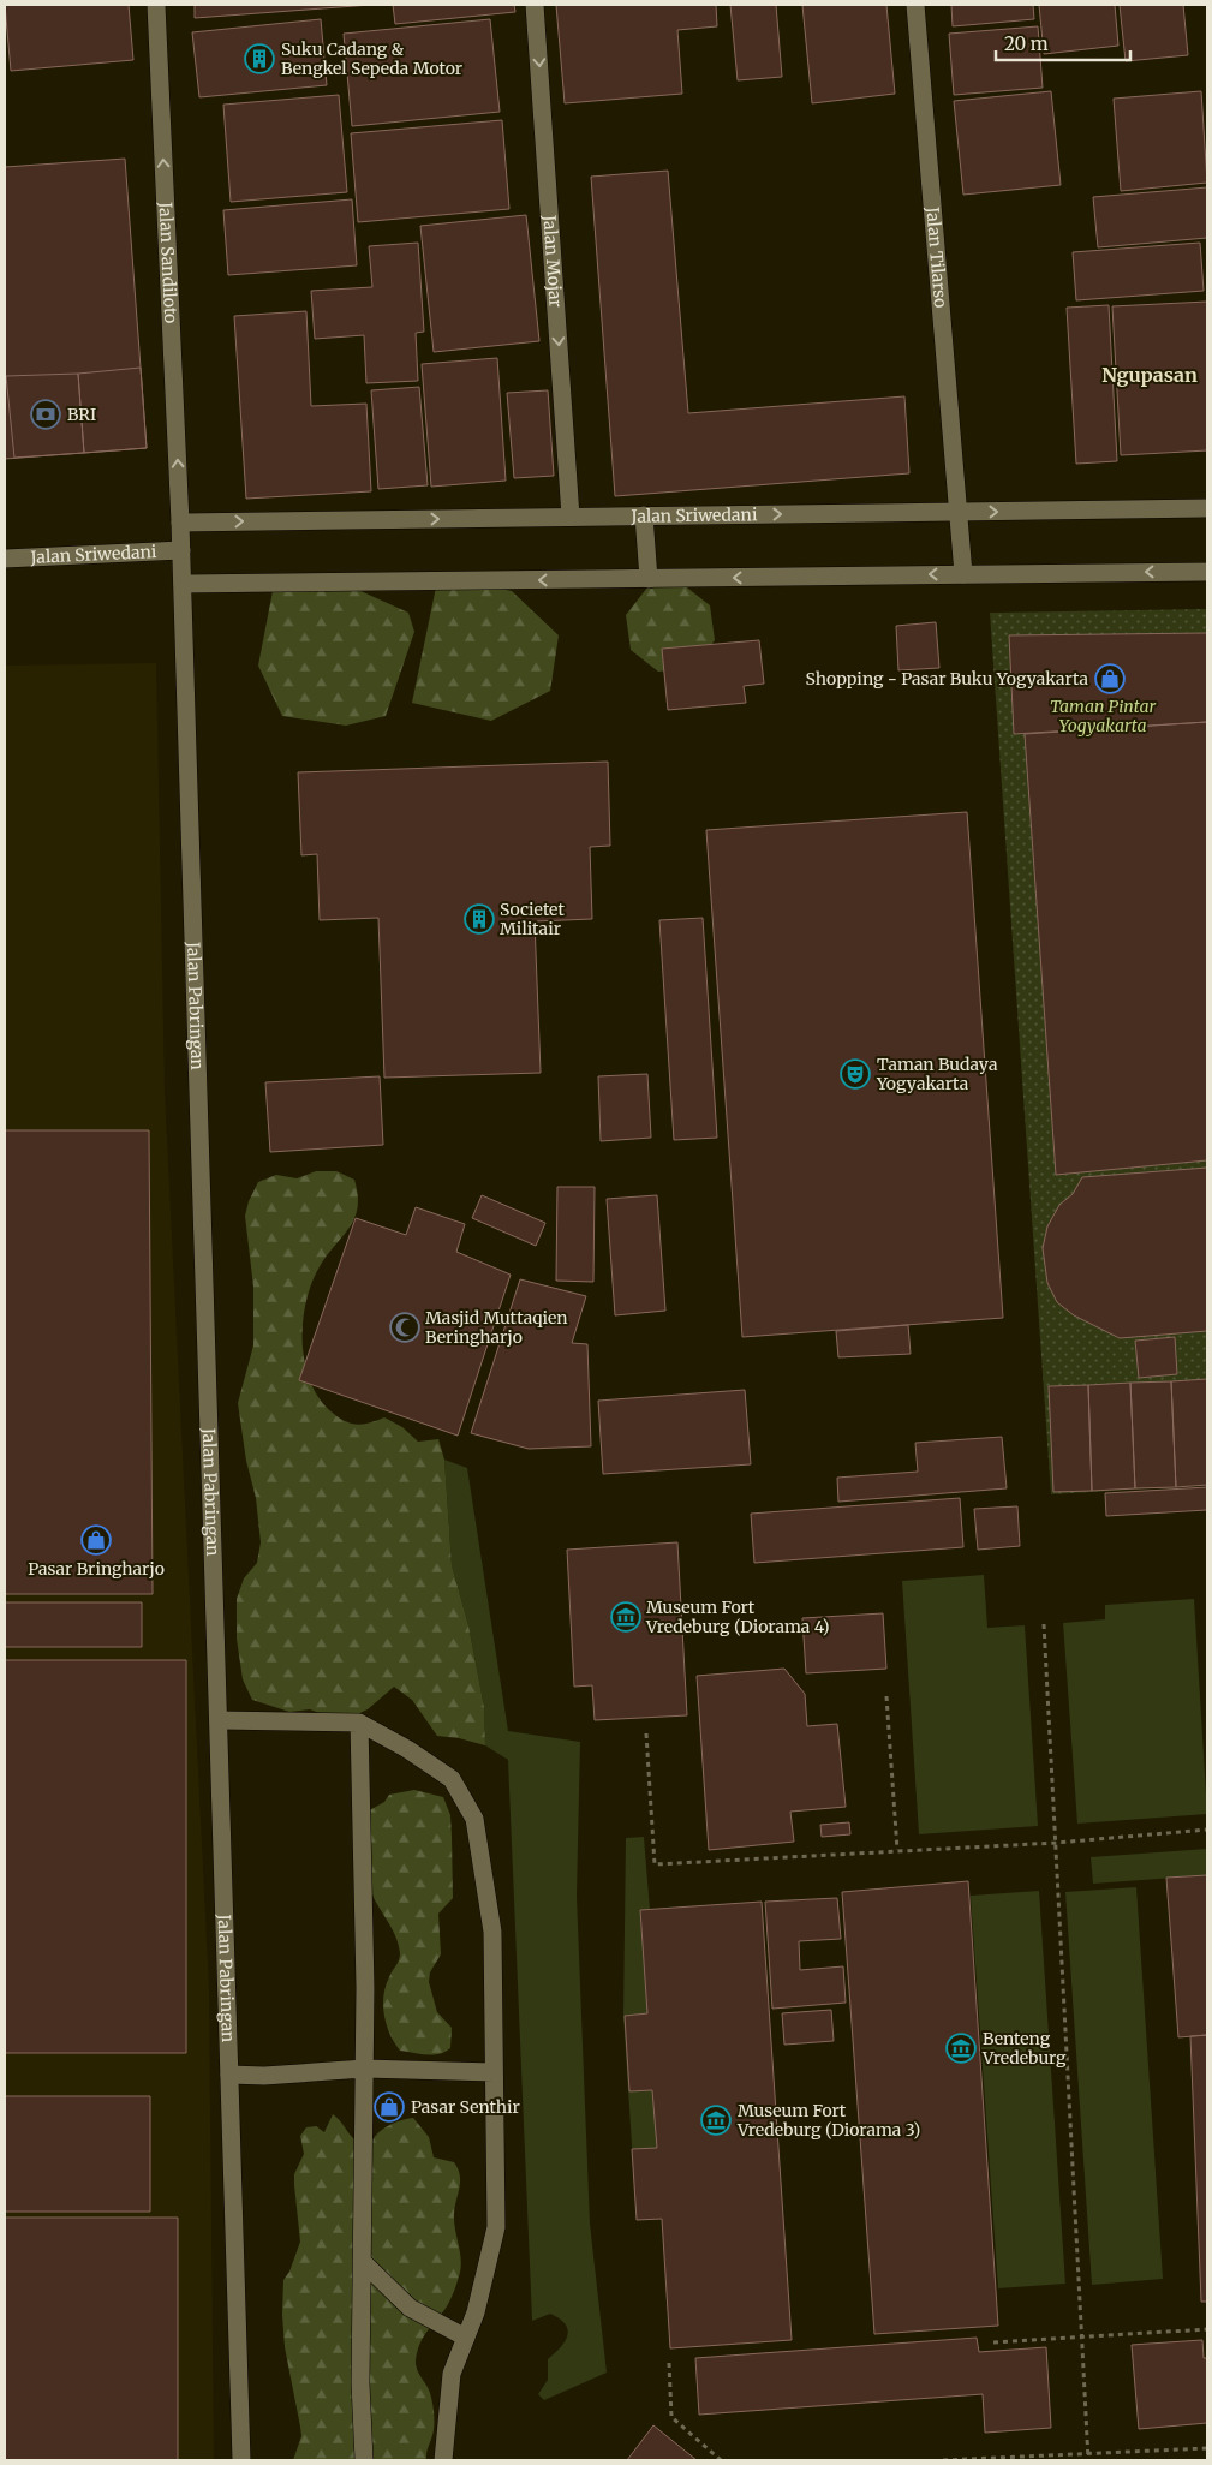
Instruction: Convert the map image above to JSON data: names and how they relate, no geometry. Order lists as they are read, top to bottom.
{
  "streets": {
    "street": [
      "Jalan Tilarso",
      "Jalan Mojar",
      "Jalan Sandiloto",
      "Jalan Sriwedani",
      "Jalan Pabringan"
    ]
  },
  "crossings": [
    ["Jalan Tilarso", "Jalan Sriwedani"],
    ["Jalan Mojar", "Jalan Sriwedani"],
    ["Jalan Sandiloto", "Jalan Sriwedani"],
    ["Jalan Sandiloto", "Jalan Pabringan"],
    ["Jalan Sriwedani", "Jalan Pabringan"]
  ],
  "one_way": ["Jalan Mojar", "Jalan Sandiloto"],
  "districts": ["Ngupasan"],
  "parks": ["Taman Pintar Yogyakarta"],
  "places": {
    "building": ["Suku Cadang & Bengkel Sepeda Motor", "Societet Militair"],
    "bank": ["BRI"],
    "shop": ["Shopping - Pasar Buku Yogyakarta", "Pasar Bringharjo", "Pasar Senthir"],
    "theatre": ["Taman Budaya Yogyakarta"],
    "mosque": ["Masjid Muttaqien Beringharjo"],
    "museum": ["Museum Fort Vredeburg (Diorama 4)", "Benteng Vredeburg", "Museum Fort Vredeburg (Diorama 3)"]
  },
  "scale_bar": "20 m"
}
